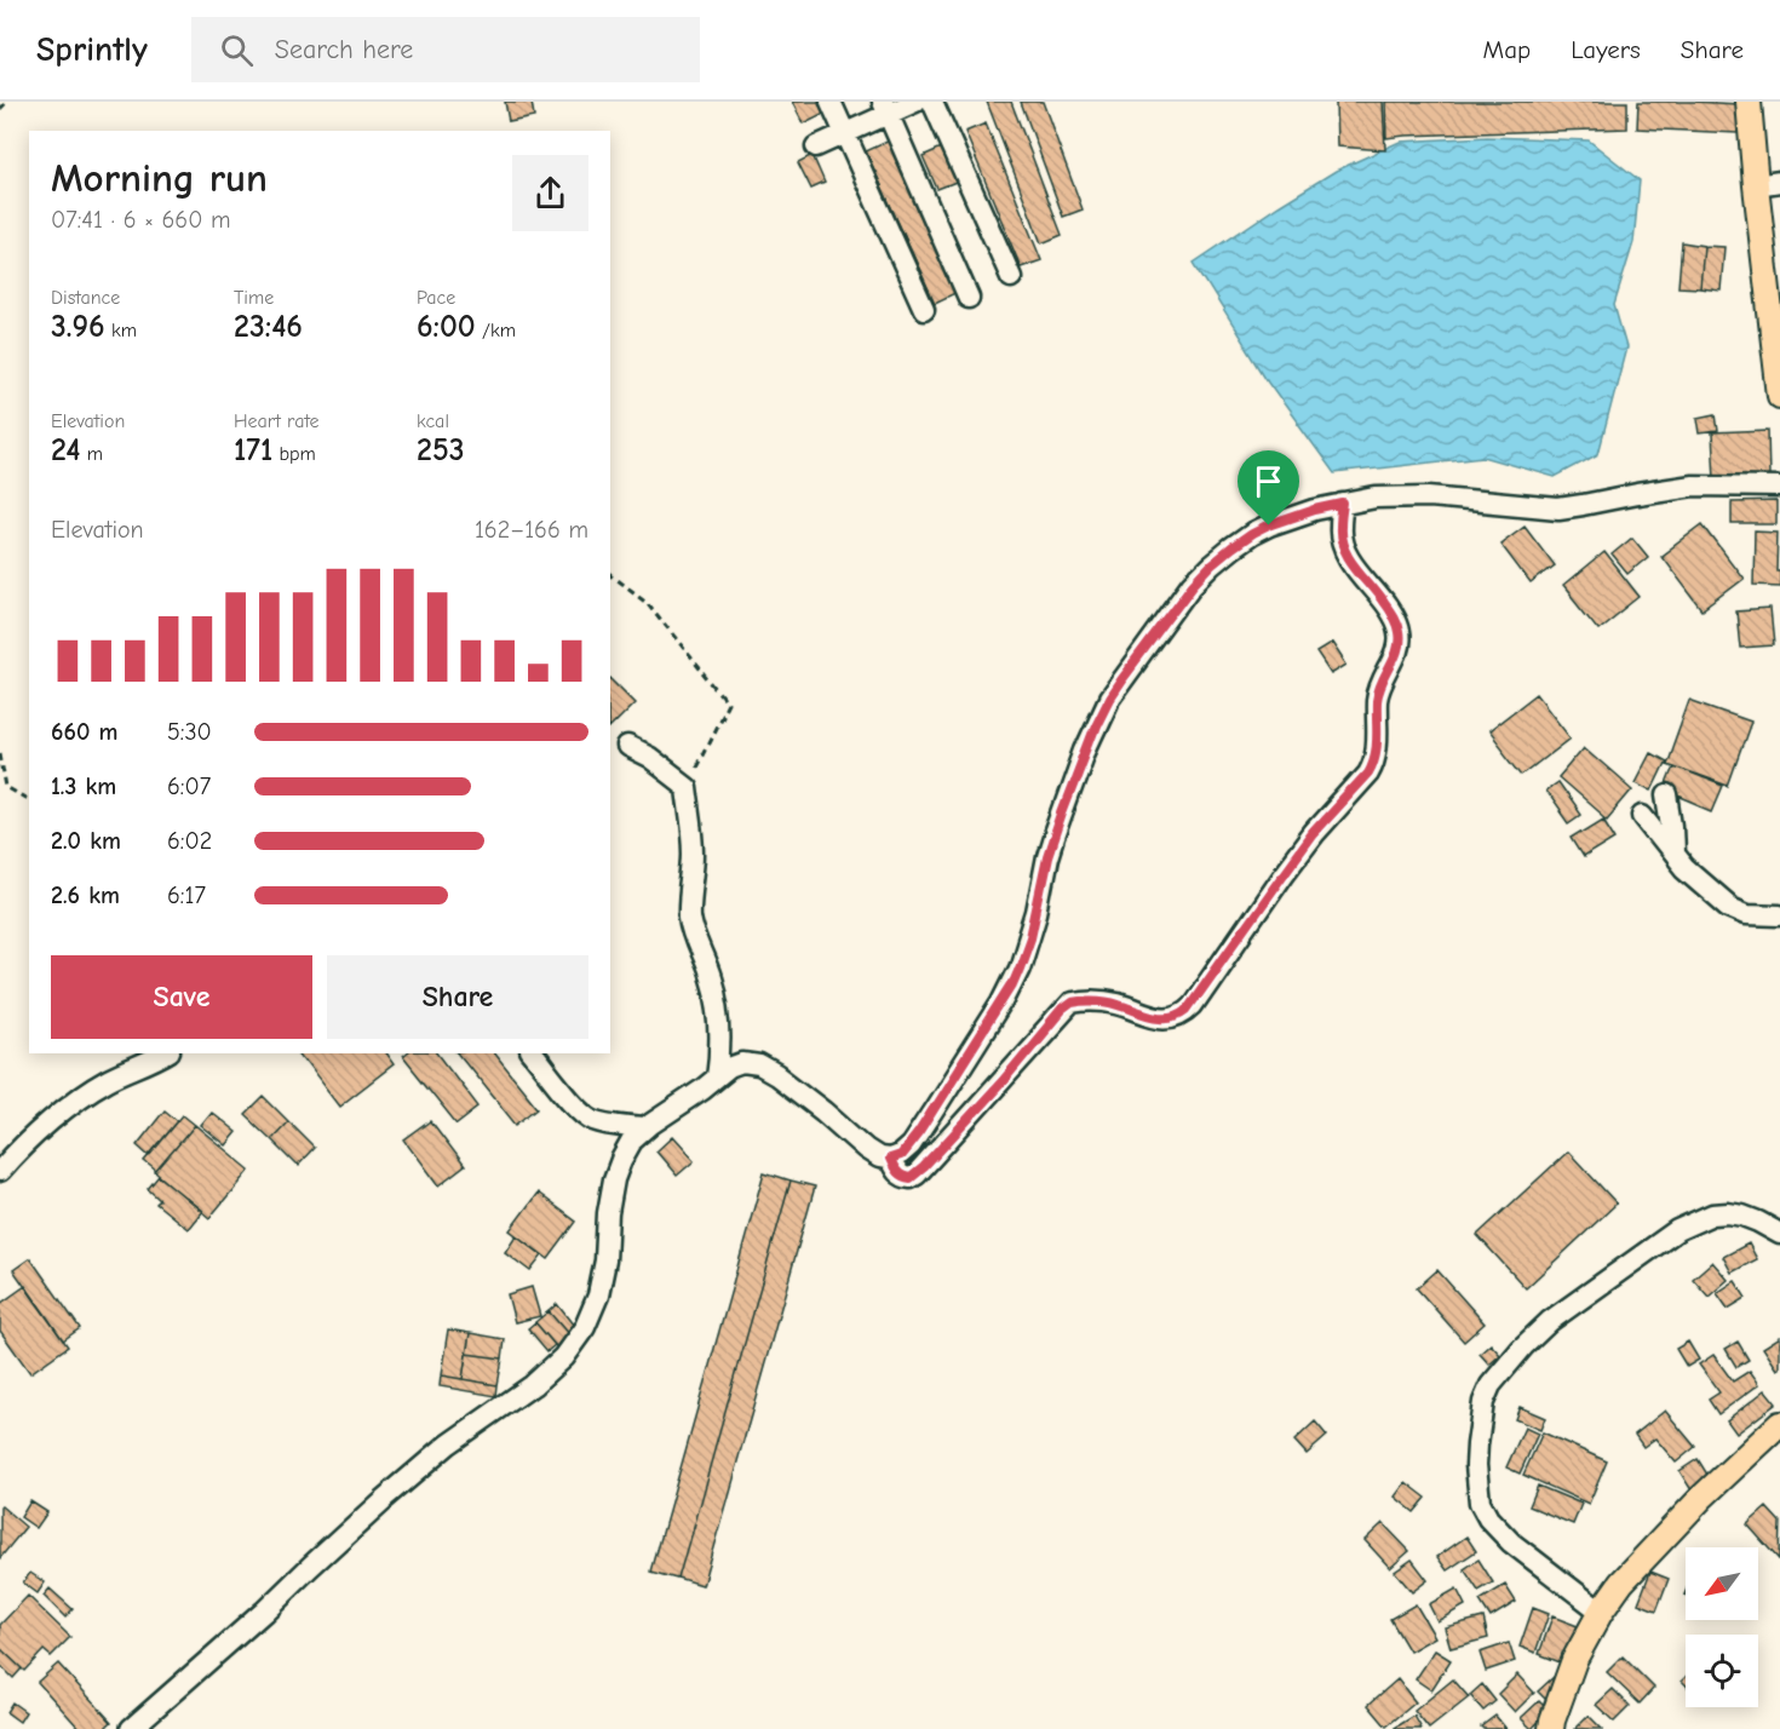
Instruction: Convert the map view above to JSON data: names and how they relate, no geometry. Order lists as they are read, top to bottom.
{
  "north": "bottom left",
  "page": {
    "header": "Sprintly",
    "search": "Search here",
    "nav": ["Map", "Layers", "Share"],
    "heading": ["Morning run", "07:41 · 6 × 660 m"],
    "stats": [
      ["Distance", "3.96 km"],
      ["Time", "23:46"],
      ["Pace", "6:00 /km"],
      ["Elevation", "24 m"],
      ["Heart rate", "171 bpm"],
      ["kcal", "253"]
    ],
    "chart": ["Elevation", "162–166 m"],
    "list": [
      {
        "name": "660 m",
        "note": "5:30"
      },
      {
        "name": "1.3 km",
        "note": "6:07"
      },
      {
        "name": "2.0 km",
        "note": "6:02"
      },
      {
        "name": "2.6 km",
        "note": "6:17"
      }
    ],
    "buttons": ["Save", "Share"]
  }
}
